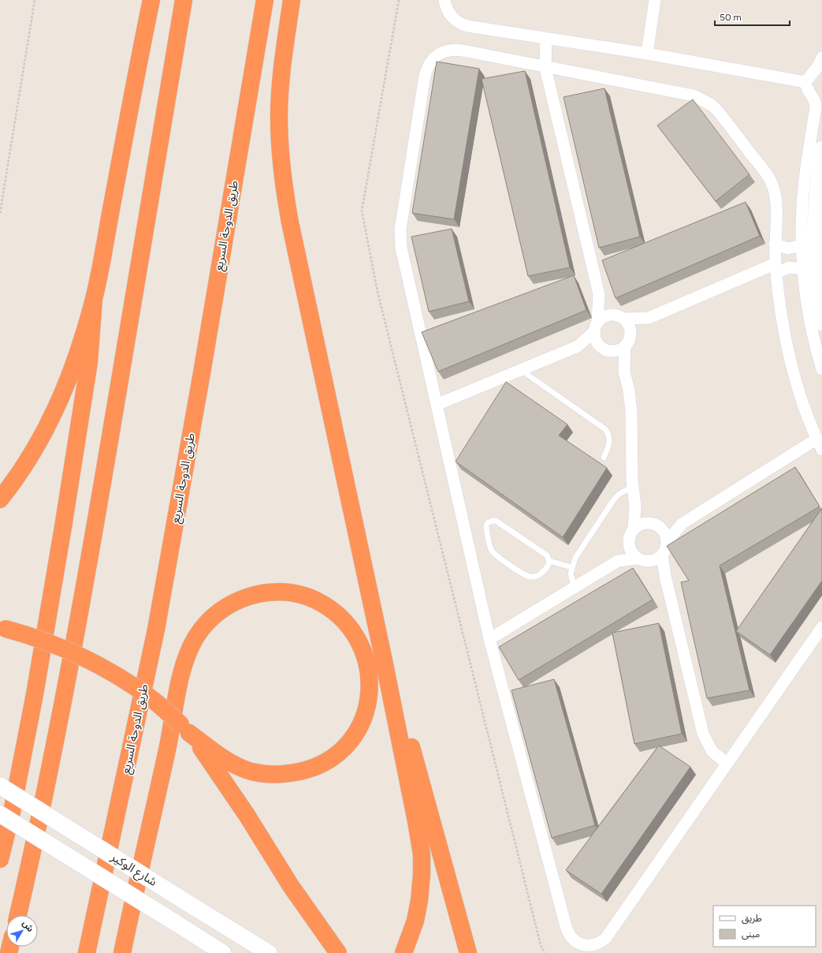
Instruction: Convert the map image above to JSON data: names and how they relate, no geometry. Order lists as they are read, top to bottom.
{
  "streets": {
    "highway": ["طريق الدوحة السريع"],
    "main road": ["شارع الوكير"]
  },
  "legend": ["طريق", "مبنى"],
  "scale_bar": "50 m",
  "north": "top right"
}
